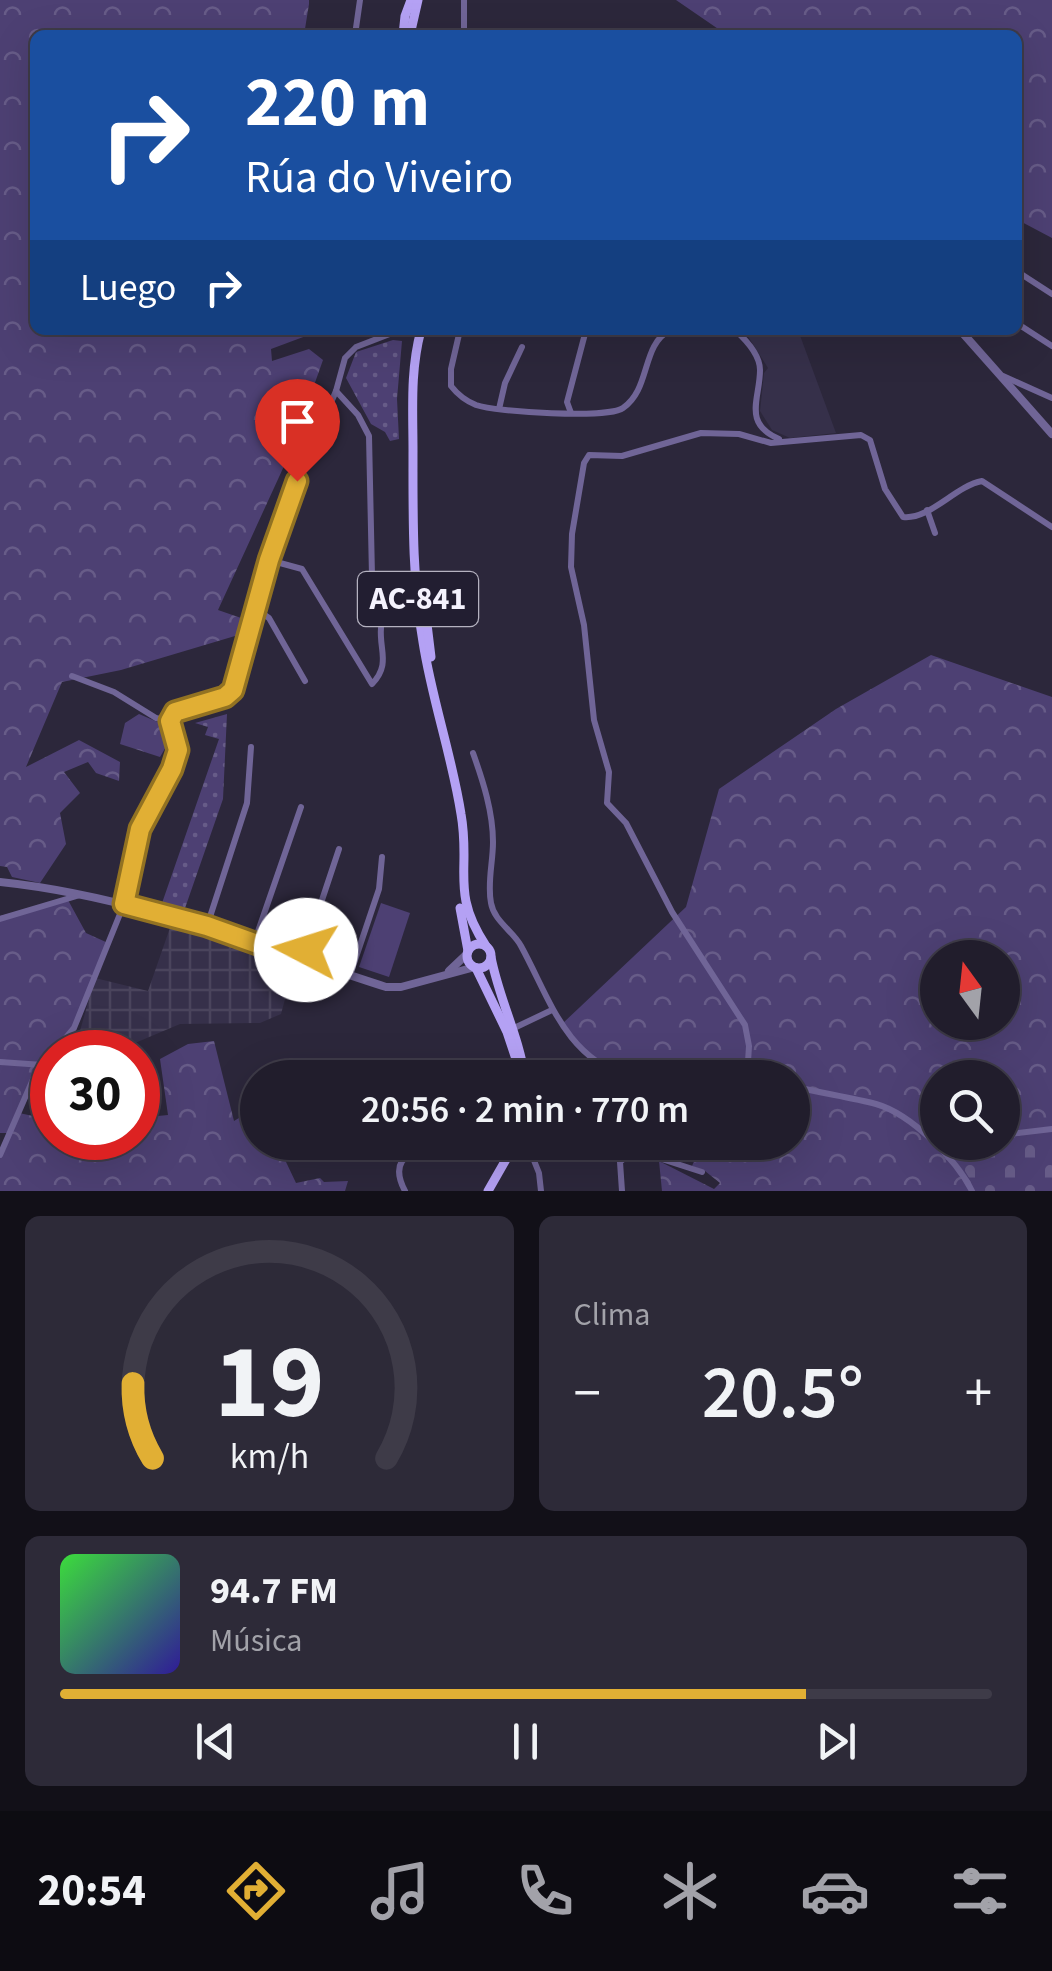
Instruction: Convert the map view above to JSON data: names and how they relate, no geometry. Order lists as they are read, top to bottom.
{
  "streets": {
    "main road": ["AC-841"]
  },
  "north": "top",
  "page": {
    "turn": ["220 m", "Rúa do Viveiro"],
    "then": "Luego",
    "limit": "30",
    "trip": "20:56 · 2 min · 770 m",
    "tile": "Clima",
    "heat": ["−", "20.5°", "+"],
    "song": ["94.7 FM", "Música"],
    "tabs": "20:54",
    "gauge": ["19", "km/h"]
  }
}
